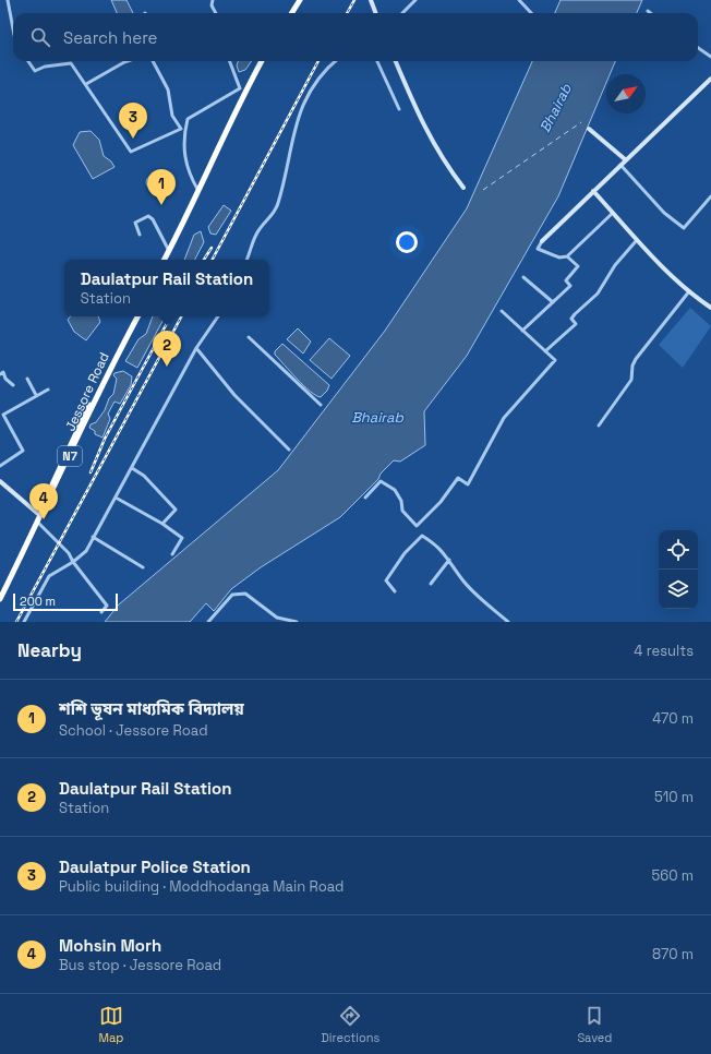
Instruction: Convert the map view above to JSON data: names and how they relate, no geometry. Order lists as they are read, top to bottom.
{
  "streets": {
    "highway": ["Jessore Road", "N7"]
  },
  "water": ["Bhairab"],
  "scale_bar": "200 m",
  "north": "top right",
  "page": {
    "search": "Search here",
    "pins": [
      "3",
      "1",
      "2",
      "4"
    ],
    "popup": ["Daulatpur Rail Station", "Station"],
    "scale": "200 m",
    "heading": ["Nearby", "4 results"],
    "list": [
      {
        "mark": "1",
        "name": "শশি ভূষন মাধ্যমিক বিদ্যালয়",
        "note": "School · Jessore Road",
        "value": "470 m"
      },
      {
        "mark": "2",
        "name": "Daulatpur Rail Station",
        "note": "Station",
        "value": "510 m"
      },
      {
        "mark": "3",
        "name": "Daulatpur Police Station",
        "note": "Public building · Moddhodanga Main Road",
        "value": "560 m"
      },
      {
        "mark": "4",
        "name": "Mohsin Morh",
        "note": "Bus stop · Jessore Road",
        "value": "870 m"
      }
    ],
    "nav": ["Map", "Directions", "Saved"]
  }
}
